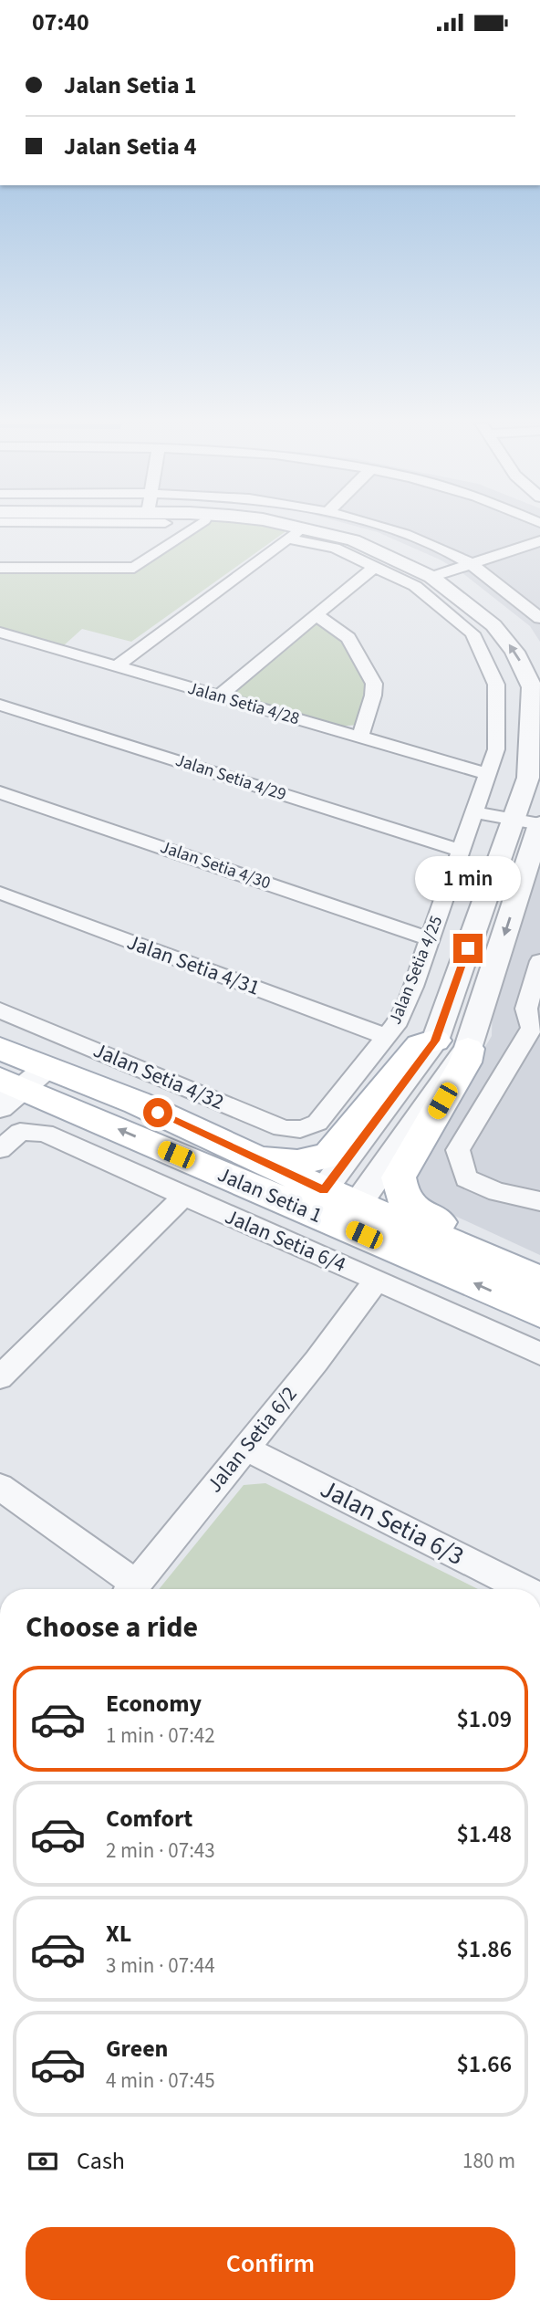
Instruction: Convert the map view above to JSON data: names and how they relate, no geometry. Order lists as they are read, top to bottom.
{
  "streets": {
    "main road": ["Jalan Setia 1"],
    "street": [
      "Jalan Setia 4/28",
      "Jalan Setia 4/29",
      "Jalan Setia 4/30",
      "Jalan Setia 4/31",
      "Jalan Setia 4/25",
      "Jalan Setia 4/32",
      "Jalan Setia 6/4",
      "Jalan Setia 6/2",
      "Jalan Setia 6/3"
    ]
  },
  "crossings": [
    ["Jalan Setia 4/28", "Jalan Setia 4/25"],
    ["Jalan Setia 4/29", "Jalan Setia 4/25"],
    ["Jalan Setia 4/30", "Jalan Setia 4/25"],
    ["Jalan Setia 4/31", "Jalan Setia 4/25"],
    ["Jalan Setia 4/25", "Jalan Setia 4/32"],
    ["Jalan Setia 6/4", "Jalan Setia 6/2"],
    ["Jalan Setia 6/2", "Jalan Setia 6/3"]
  ],
  "page": {
    "status": "07:40",
    "banner": ["Jalan Setia 1", "Jalan Setia 4"],
    "bubble": "1 min",
    "heading": "Choose a ride",
    "list": [
      {
        "name": "Economy",
        "note": "1 min · 07:42",
        "value": "$1.09"
      },
      {
        "name": "Comfort",
        "note": "2 min · 07:43",
        "value": "$1.48"
      },
      {
        "name": "XL",
        "note": "3 min · 07:44",
        "value": "$1.86"
      },
      {
        "name": "Green",
        "note": "4 min · 07:45",
        "value": "$1.66"
      }
    ],
    "pay": ["Cash", "180 m"],
    "buttons": "Confirm"
  }
}
